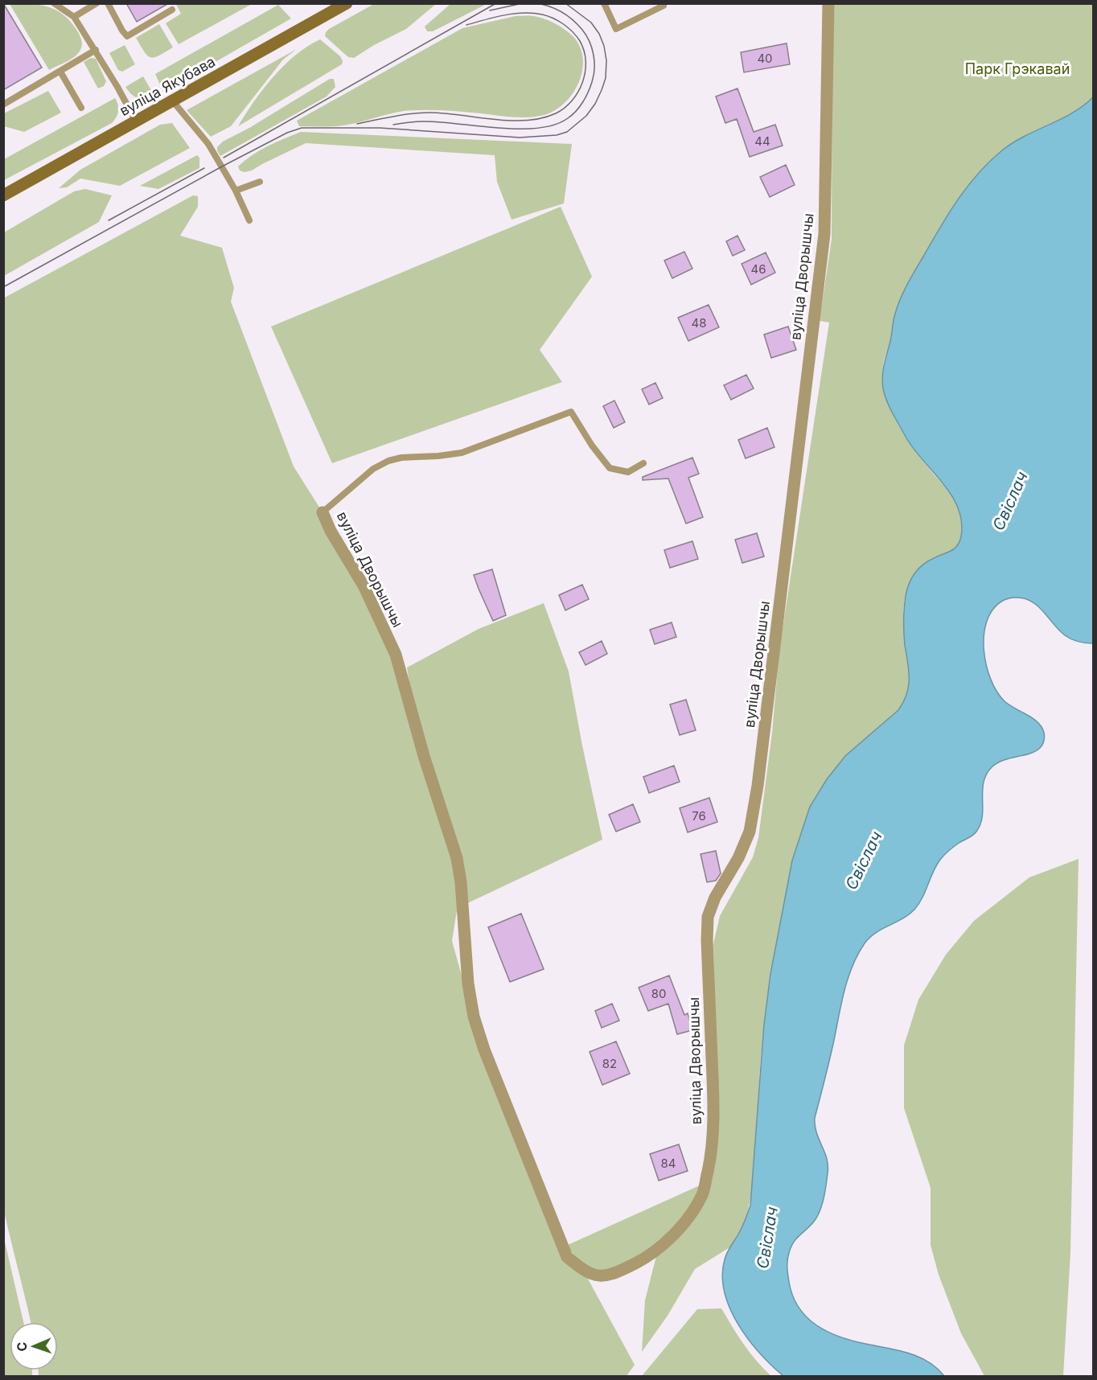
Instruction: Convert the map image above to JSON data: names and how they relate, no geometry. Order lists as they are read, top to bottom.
{
  "streets": {
    "main road": ["вуліца Якубава"],
    "street": ["вуліца Дворышчы"]
  },
  "water": ["Свіслач"],
  "parks": ["Парк Грэкавай"],
  "house_numbers": [
    "40",
    "44",
    "46",
    "48",
    "76",
    "80",
    "82",
    "84"
  ],
  "north": "left"
}
